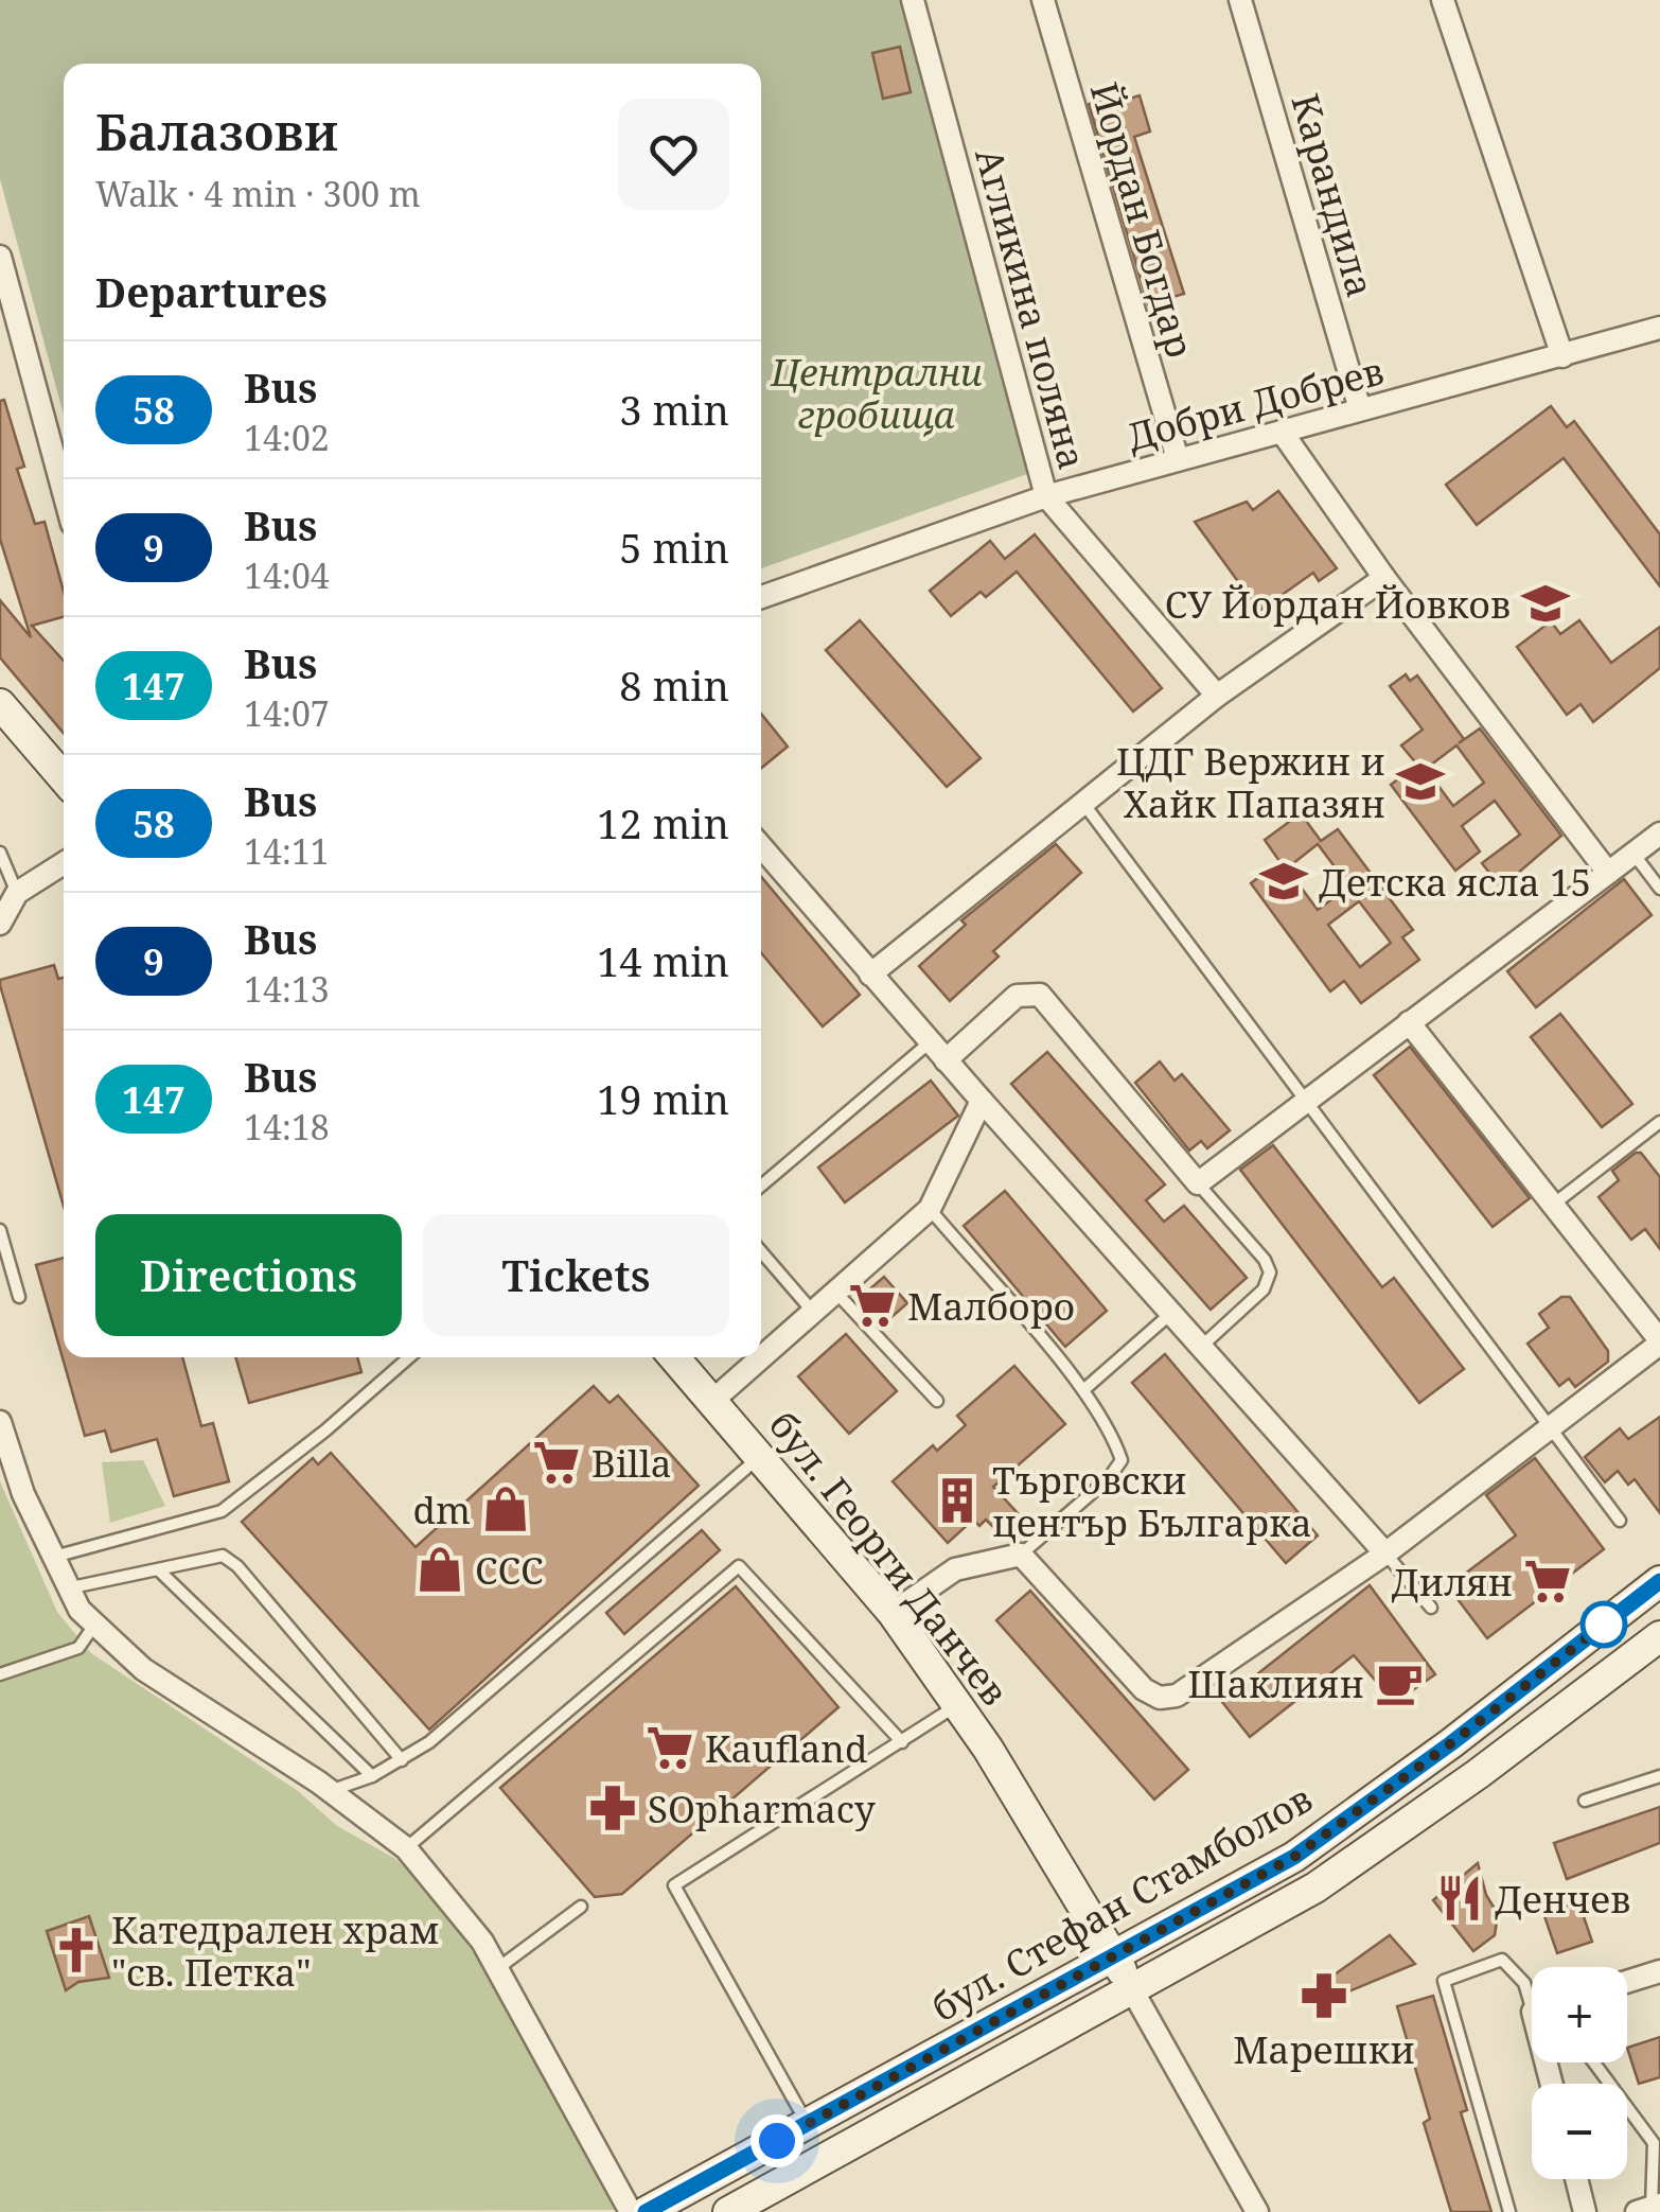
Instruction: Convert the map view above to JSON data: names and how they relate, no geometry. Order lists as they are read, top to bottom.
{
  "streets": {
    "main road": ["бул. Георги Данчев", "бул. Стефан Стамболов"],
    "street": [
      "Карандила",
      "Йордан Богдар",
      "Агликина поляна",
      "Добри Добрев"
    ]
  },
  "crossings": [
    ["Карандила", "Добри Добрев"],
    ["Йордан Богдар", "Добри Добрев"],
    ["Агликина поляна", "Добри Добрев"],
    ["бул. Георги Данчев", "бул. Стефан Стамболов"]
  ],
  "parks": ["Централни гробища"],
  "places": {
    "school or university": ["СУ Йордан Йовков", "ЦДГ Вержин и Хайк Папазян", "Детска ясла 15"],
    "supermarket": [
      "Малборо",
      "Billa",
      "Дилян",
      "Kaufland"
    ],
    "building": ["Търговски център Българка"],
    "shop": ["dm", "CCC"],
    "cafe": ["Шаклиян"],
    "pharmacy": ["SOpharmacy", "Марешки"],
    "restaurant": ["Денчев"],
    "church": ["Катедрален храм \"св. Петка\""]
  },
  "lines": ["bus line 58"],
  "page": {
    "heading": [
      ["Балазови", "Walk · 4 min · 300 m"],
      "Departures"
    ],
    "list": [
      {
        "mark": "58",
        "name": "Bus",
        "note": "14:02",
        "value": "3 min"
      },
      {
        "mark": "9",
        "name": "Bus",
        "note": "14:04",
        "value": "5 min"
      },
      {
        "mark": "147",
        "name": "Bus",
        "note": "14:07",
        "value": "8 min"
      },
      {
        "mark": "58",
        "name": "Bus",
        "note": "14:11",
        "value": "12 min"
      },
      {
        "mark": "9",
        "name": "Bus",
        "note": "14:13",
        "value": "14 min"
      },
      {
        "mark": "147",
        "name": "Bus",
        "note": "14:18",
        "value": "19 min"
      }
    ],
    "buttons": ["Directions", "Tickets"],
    "map_buttons": ["+", "−"]
  }
}
